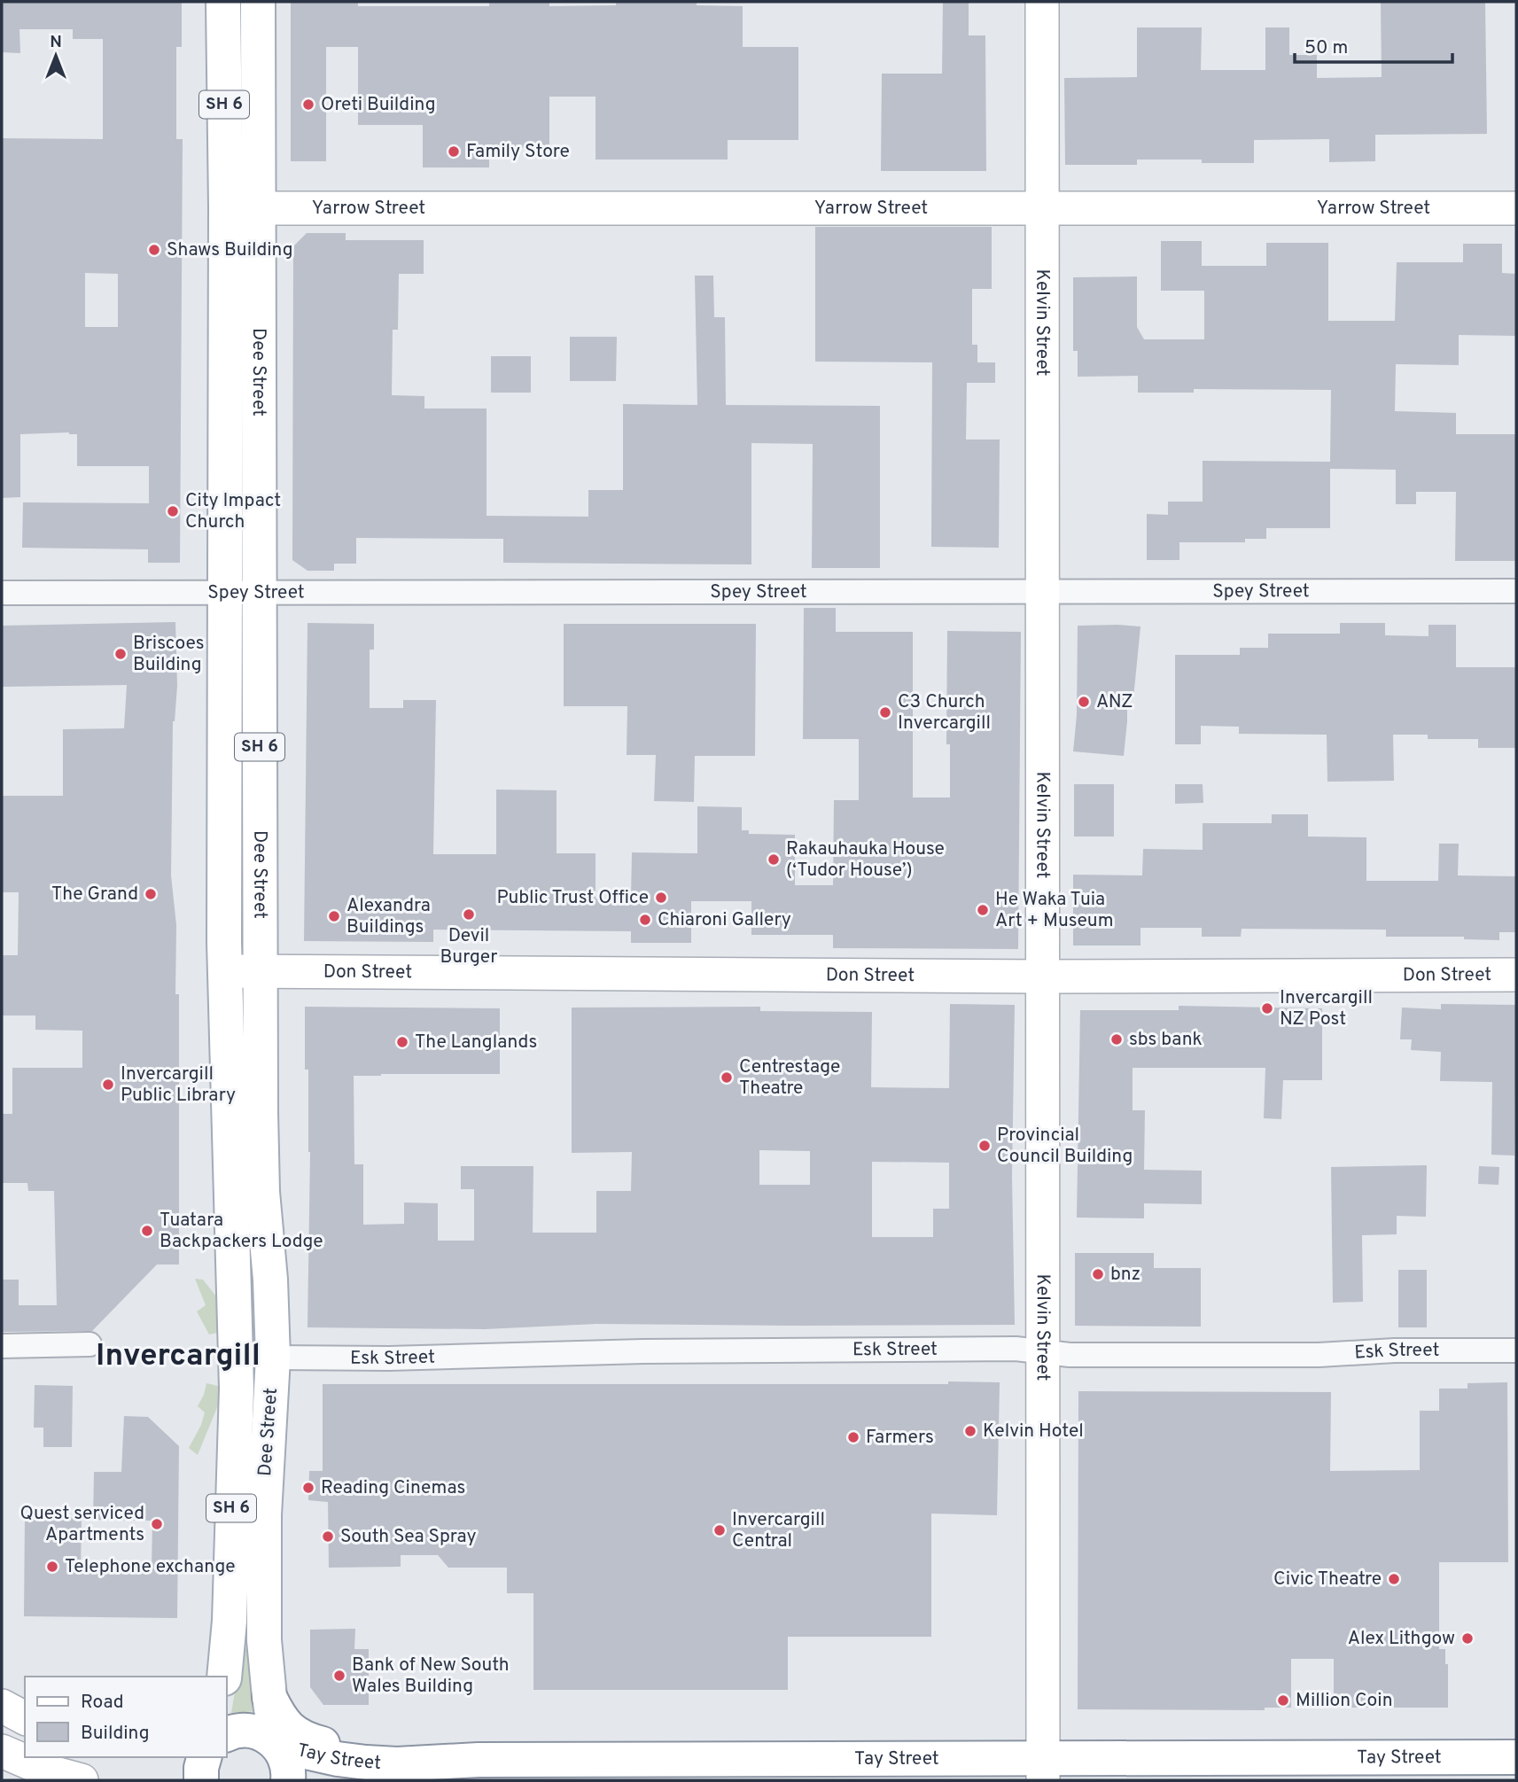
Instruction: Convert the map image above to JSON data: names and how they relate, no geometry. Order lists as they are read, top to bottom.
{
  "streets": {
    "main road": ["SH 6", "Dee Street", "Tay Street"],
    "street": [
      "Yarrow Street",
      "Kelvin Street",
      "Spey Street",
      "Don Street",
      "Esk Street"
    ]
  },
  "crossings": [
    ["Yarrow Street", "Kelvin Street"],
    ["Yarrow Street", "Dee Street"],
    ["Kelvin Street", "Spey Street"],
    ["Kelvin Street", "Don Street"],
    ["Kelvin Street", "Esk Street"],
    ["Kelvin Street", "Tay Street"],
    ["Dee Street", "Spey Street"],
    ["Dee Street", "Don Street"],
    ["Dee Street", "Esk Street"],
    ["Dee Street", "Tay Street"]
  ],
  "districts": ["Invercargill"],
  "places": [
    "Oreti Building",
    "Family Store",
    "Shaws Building",
    "City Impact Church",
    "Briscoes Building",
    "ANZ",
    "C3 Church Invercargill",
    "Rakauhauka House (‘Tudor House’)",
    "The Grand",
    "Public Trust Office",
    "He Waka Tuia Art + Museum",
    "Devil Burger",
    "Alexandra Buildings",
    "Chiaroni Gallery",
    "Invercargill NZ Post",
    "sbs bank",
    "The Langlands",
    "Centrestage Theatre",
    "Invercargill Public Library",
    "Provincial Council Building",
    "Tuatara Backpackers Lodge",
    "bnz",
    "Kelvin Hotel",
    "Farmers",
    "Reading Cinemas",
    "Quest serviced Apartments",
    "Invercargill Central",
    "South Sea Spray",
    "Telephone exchange",
    "Civic Theatre",
    "Alex Lithgow",
    "Bank of New South Wales Building",
    "Million Coin"
  ],
  "legend": ["Road", "Building"],
  "scale_bar": "50 m",
  "north": "top"
}
